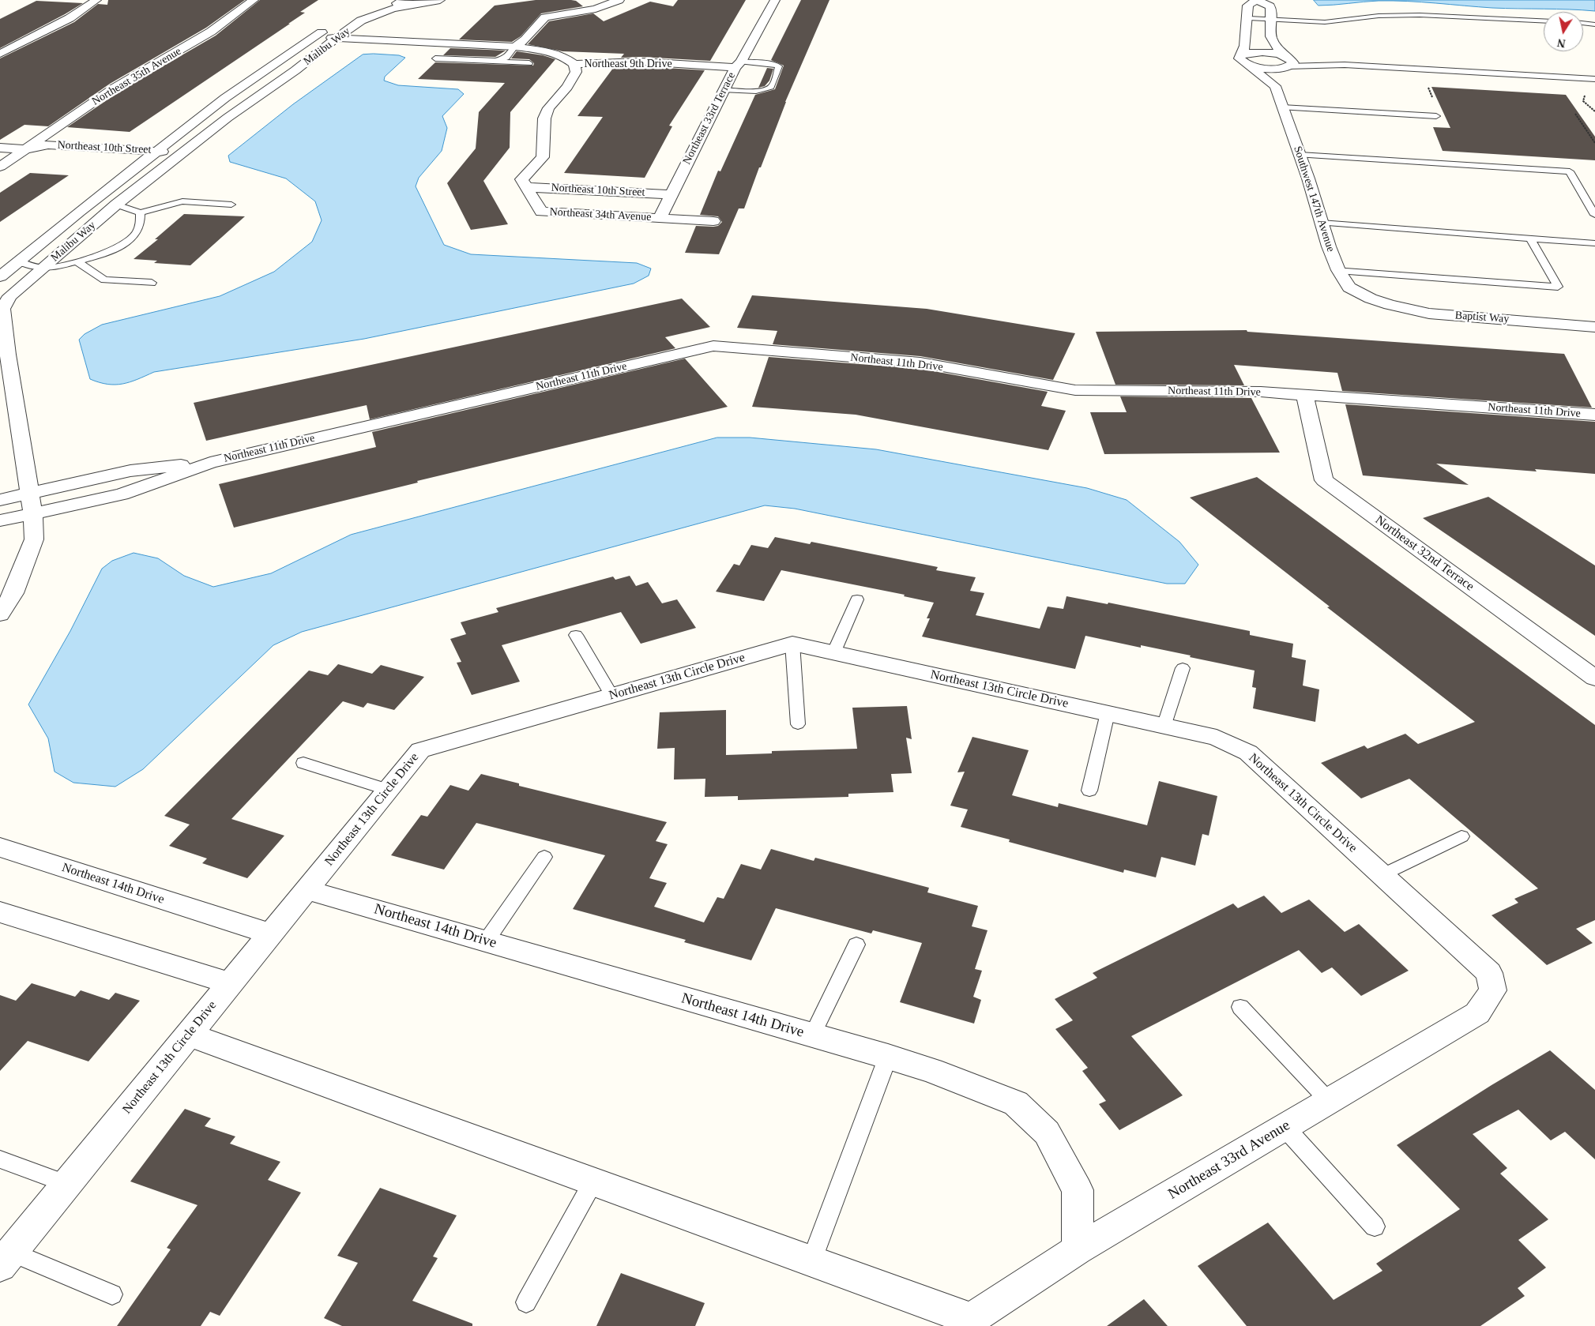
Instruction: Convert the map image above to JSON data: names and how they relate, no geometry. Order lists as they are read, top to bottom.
{
  "streets": {
    "street": [
      "Malibu Way",
      "Northeast 9th Drive",
      "Northeast 35th Avenue",
      "Northeast 33rd Terrace",
      "Northeast 10th Street",
      "Southwest 147th Avenue",
      "Northeast 34th Avenue",
      "Baptist Way",
      "Northeast 11th Drive",
      "Northeast 32nd Terrace",
      "Northeast 13th Circle Drive",
      "Northeast 14th Drive",
      "Northeast 33rd Avenue"
    ]
  },
  "crossings": [
    ["Malibu Way", "Northeast 9th Drive"],
    ["Malibu Way", "Northeast 10th Street"],
    ["Malibu Way", "Northeast 11th Drive"],
    ["Northeast 9th Drive", "Northeast 33rd Terrace"],
    ["Northeast 35th Avenue", "Northeast 10th Street"],
    ["Northeast 33rd Terrace", "Northeast 10th Street"],
    ["Northeast 33rd Terrace", "Northeast 34th Avenue"],
    ["Northeast 10th Street", "Northeast 34th Avenue"],
    ["Southwest 147th Avenue", "Baptist Way"],
    ["Northeast 11th Drive", "Northeast 32nd Terrace"],
    ["Northeast 13th Circle Drive", "Northeast 14th Drive"],
    ["Northeast 13th Circle Drive", "Northeast 33rd Avenue"],
    ["Northeast 14th Drive", "Northeast 33rd Avenue"]
  ],
  "north": "bottom"
}
